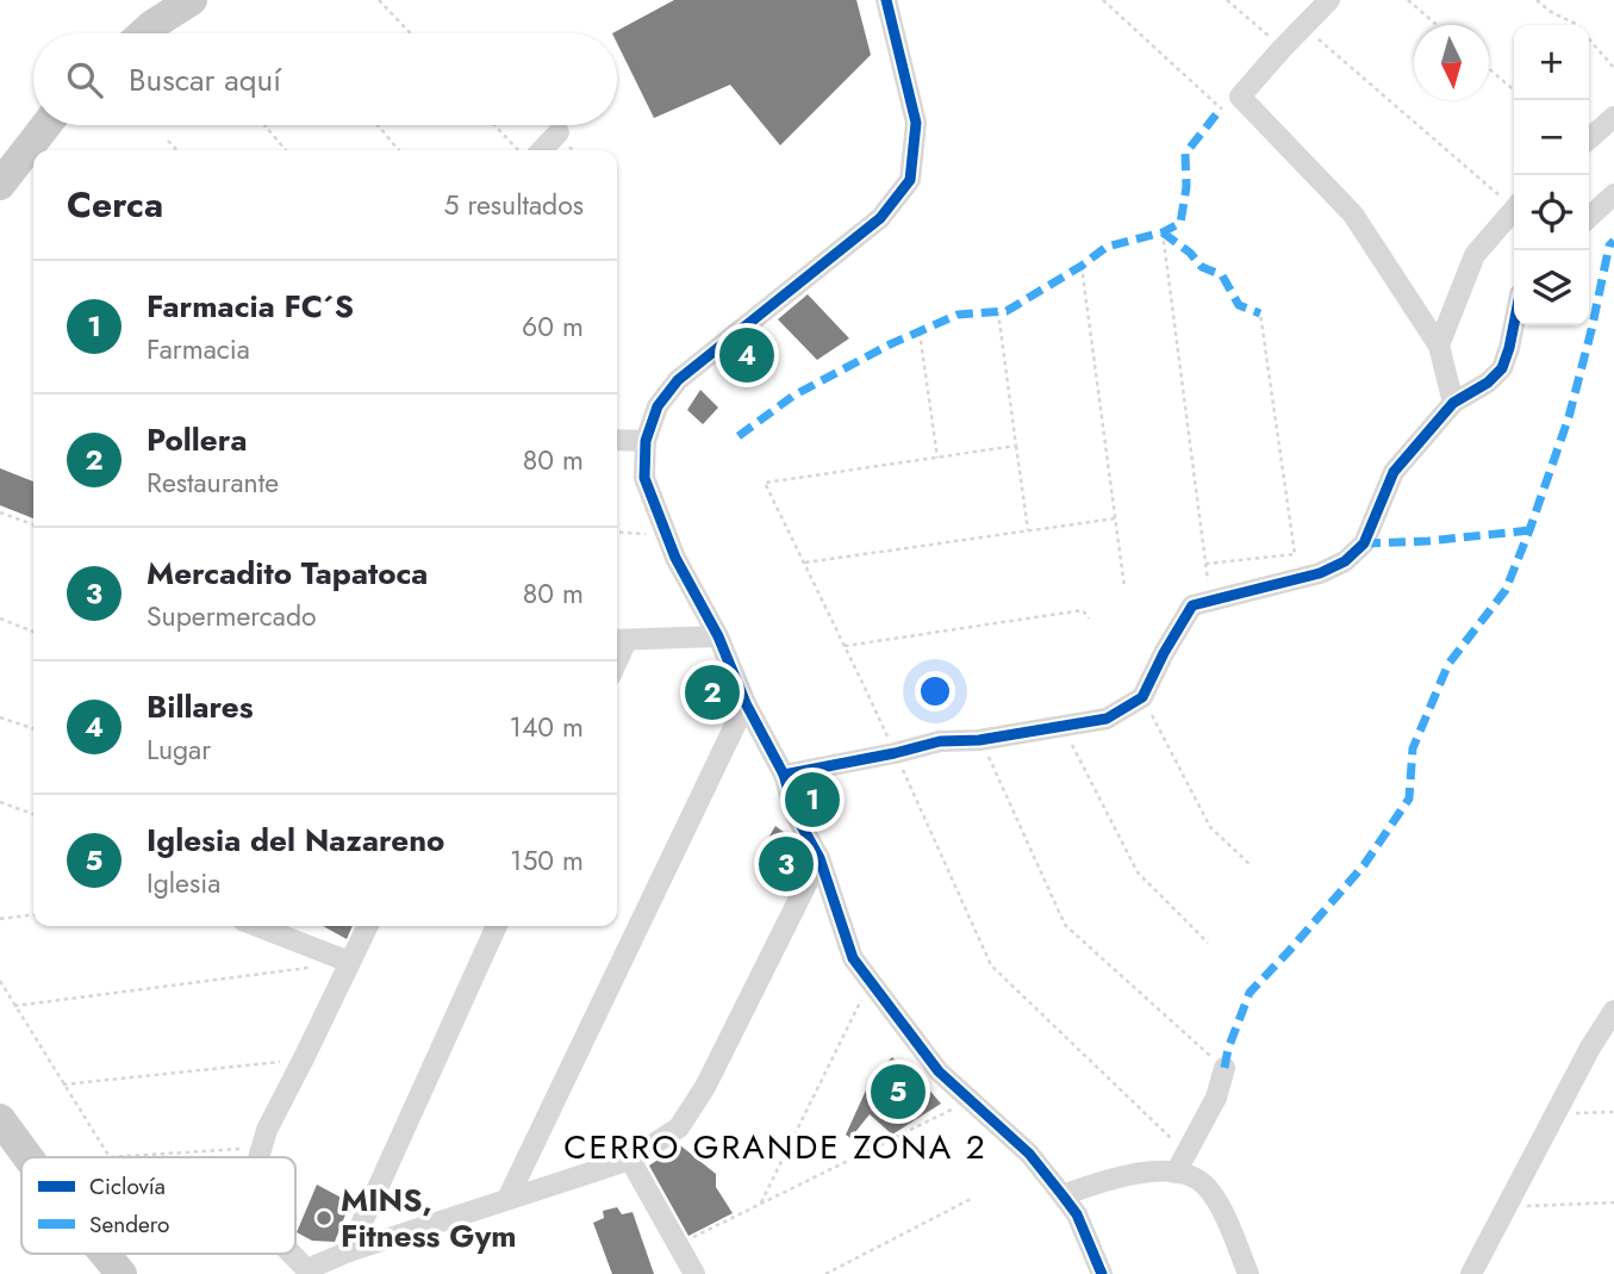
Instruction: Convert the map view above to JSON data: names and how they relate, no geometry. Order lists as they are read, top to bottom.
{
  "districts": ["CERRO GRANDE ZONA 2"],
  "places": ["MINS, Fitness Gym"],
  "legend": ["Ciclovía", "Sendero"],
  "north": "bottom",
  "page": {
    "map_buttons": ["+", "−"],
    "search": "Buscar aquí",
    "heading": ["Cerca", "5 resultados"],
    "list": [
      {
        "mark": "1",
        "name": "Farmacia FC´S",
        "note": "Farmacia",
        "value": "60 m"
      },
      {
        "mark": "2",
        "name": "Pollera",
        "note": "Restaurante",
        "value": "80 m"
      },
      {
        "mark": "3",
        "name": "Mercadito Tapatoca",
        "note": "Supermercado",
        "value": "80 m"
      },
      {
        "mark": "4",
        "name": "Billares",
        "note": "Lugar",
        "value": "140 m"
      },
      {
        "mark": "5",
        "name": "Iglesia del Nazareno",
        "note": "Iglesia",
        "value": "150 m"
      }
    ],
    "pins": [
      "4",
      "2",
      "1",
      "3",
      "5"
    ]
  }
}
